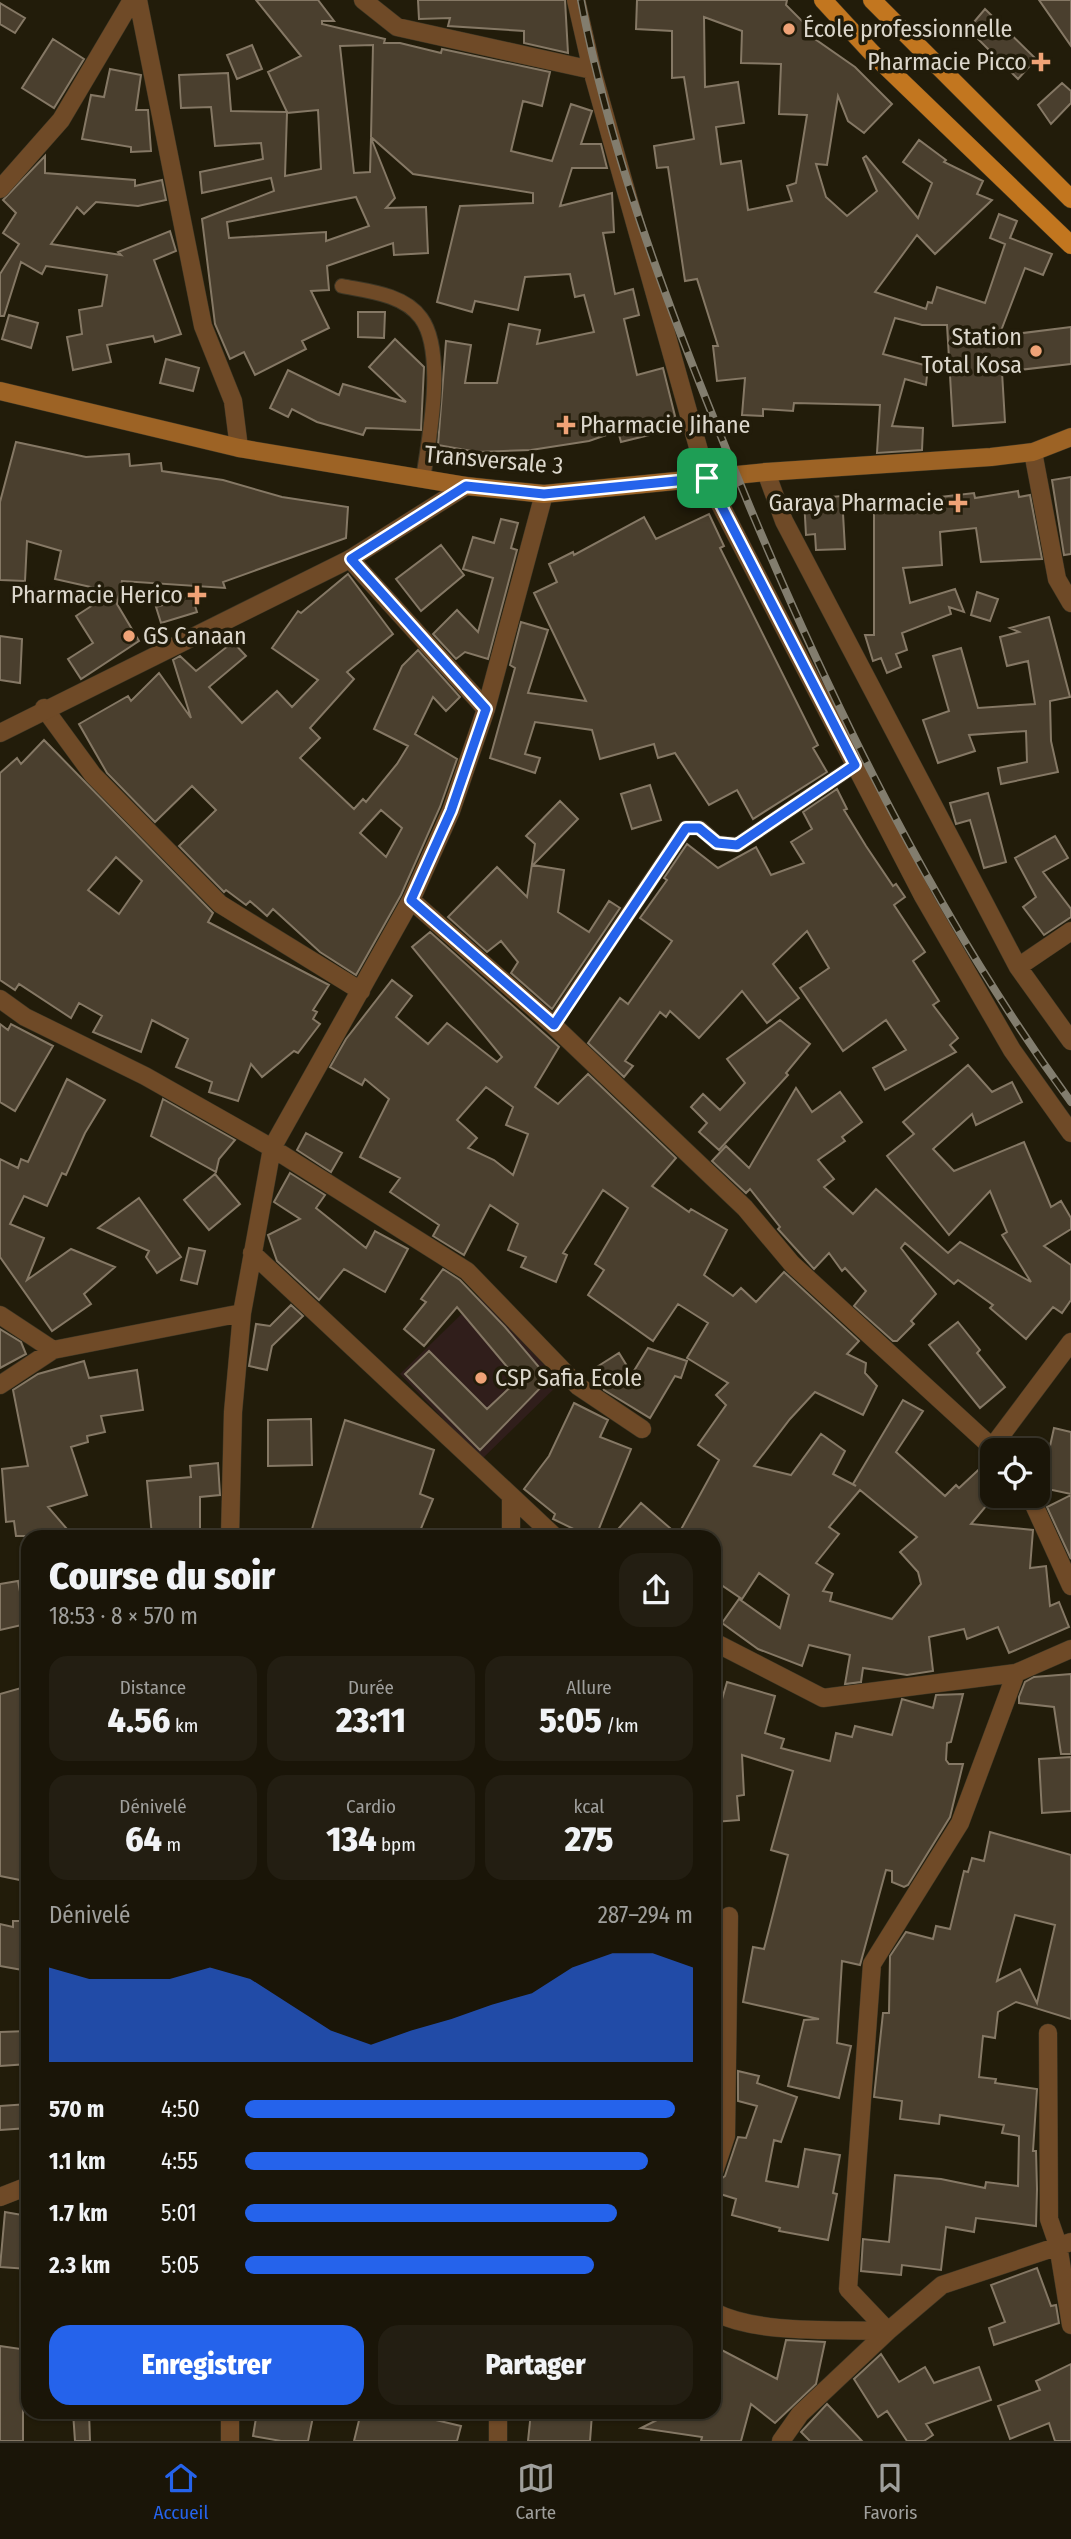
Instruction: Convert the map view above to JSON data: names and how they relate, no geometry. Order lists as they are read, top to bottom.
{
  "streets": {
    "main road": ["Transversale 3"]
  },
  "places": {
    "other": [
      "École professionnelle",
      "Station Total Kosa",
      "GS Canaan",
      "CSP Safia Ecole"
    ],
    "health": [
      "Pharmacie Picco",
      "Pharmacie Jihane",
      "Garaya Pharmacie",
      "Pharmacie Herico"
    ]
  },
  "page": {
    "heading": ["Course du soir", "18:53 · 8 × 570 m"],
    "stats": [
      ["Distance", "4.56 km"],
      ["Durée", "23:11"],
      ["Allure", "5:05 /km"],
      ["Dénivelé", "64 m"],
      ["Cardio", "134 bpm"],
      ["kcal", "275"]
    ],
    "chart": ["Dénivelé", "287–294 m"],
    "list": [
      {
        "name": "570 m",
        "note": "4:50"
      },
      {
        "name": "1.1 km",
        "note": "4:55"
      },
      {
        "name": "1.7 km",
        "note": "5:01"
      },
      {
        "name": "2.3 km",
        "note": "5:05"
      }
    ],
    "buttons": ["Enregistrer", "Partager"],
    "tabs": ["Accueil", "Carte", "Favoris"]
  }
}
